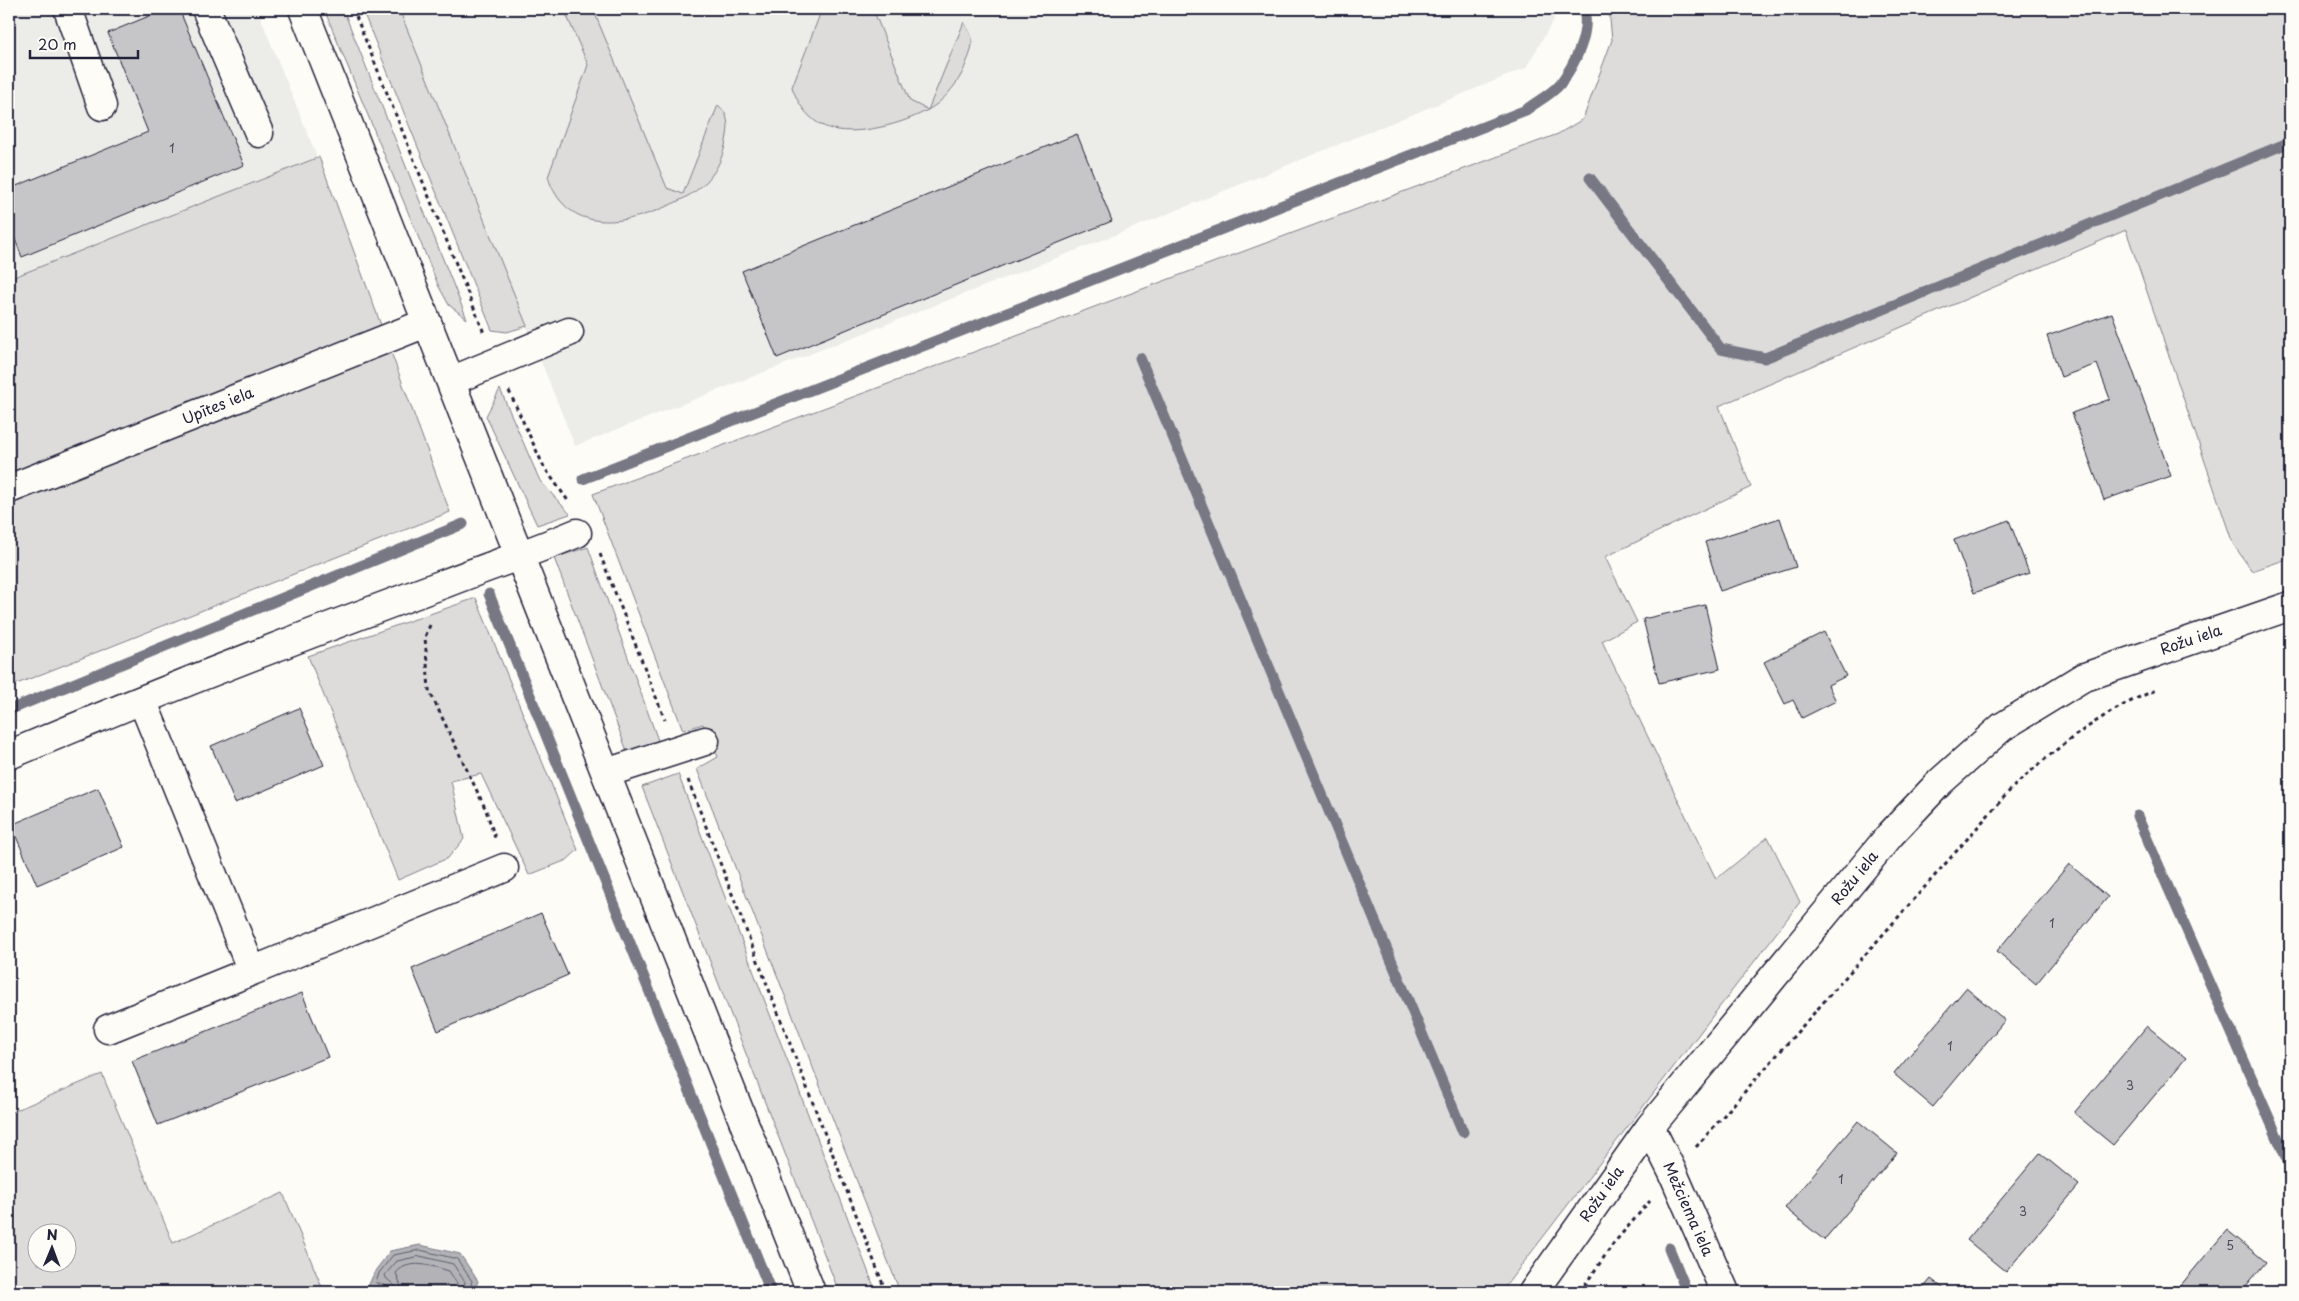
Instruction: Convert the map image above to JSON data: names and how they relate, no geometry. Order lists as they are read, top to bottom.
{
  "streets": {
    "street": ["Upītes iela", "Rožu iela", "Mežciema iela"]
  },
  "crossings": [
    ["Rožu iela", "Mežciema iela"]
  ],
  "house_numbers": [
    "1",
    "1",
    "1",
    "3",
    "1",
    "3",
    "5"
  ],
  "scale_bar": "20 m",
  "north": "top"
}
